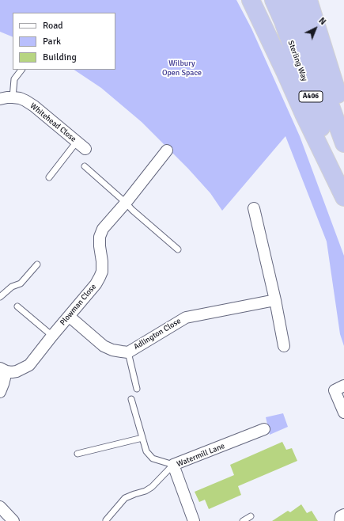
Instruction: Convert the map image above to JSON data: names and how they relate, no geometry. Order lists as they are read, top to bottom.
{
  "streets": {
    "highway": ["Sterling Way", "A406"],
    "street": [
      "Whitehead Close",
      "Plowman Close",
      "Adlington Close",
      "Watermill Lane"
    ]
  },
  "crossings": [
    ["Plowman Close", "Adlington Close"]
  ],
  "parks": ["Wilbury Open Space"],
  "legend": ["Road", "Park", "Building"],
  "north": "top right"
}
